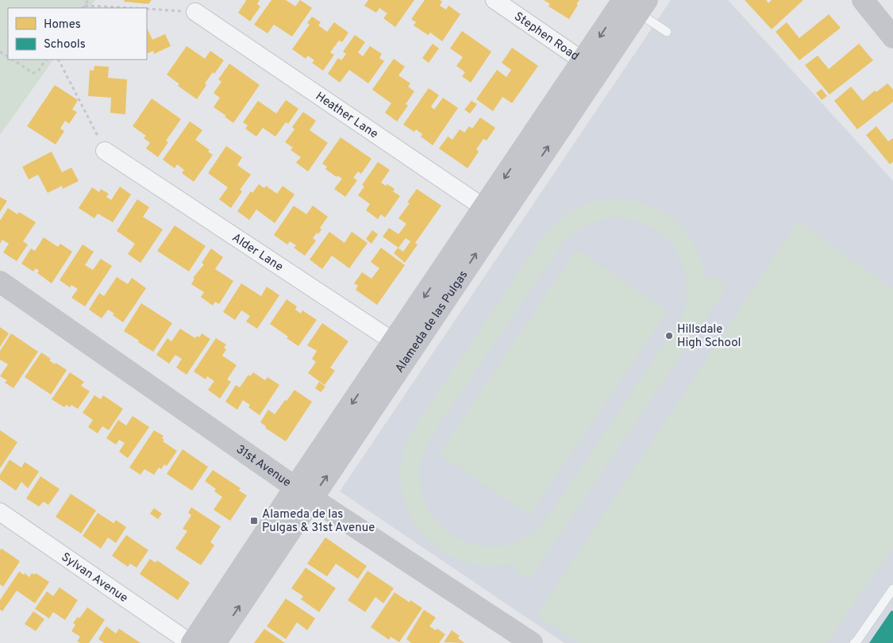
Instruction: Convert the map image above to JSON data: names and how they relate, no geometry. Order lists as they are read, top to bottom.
{
  "streets": {
    "main road": ["Alameda de las Pulgas", "31st Avenue"],
    "street": [
      "Stephen Road",
      "Heather Lane",
      "Alder Lane",
      "Sylvan Avenue"
    ]
  },
  "crossings": [
    ["Stephen Road", "Alameda de las Pulgas"],
    ["Heather Lane", "Alameda de las Pulgas"],
    ["Alder Lane", "Alameda de las Pulgas"],
    ["Alameda de las Pulgas", "31st Avenue"],
    ["Alameda de las Pulgas", "Sylvan Avenue"]
  ],
  "places": {
    "other": ["Hillsdale High School"],
    "transit": ["Alameda de las Pulgas & 31st Avenue"]
  },
  "legend": ["Homes", "Schools"]
}
